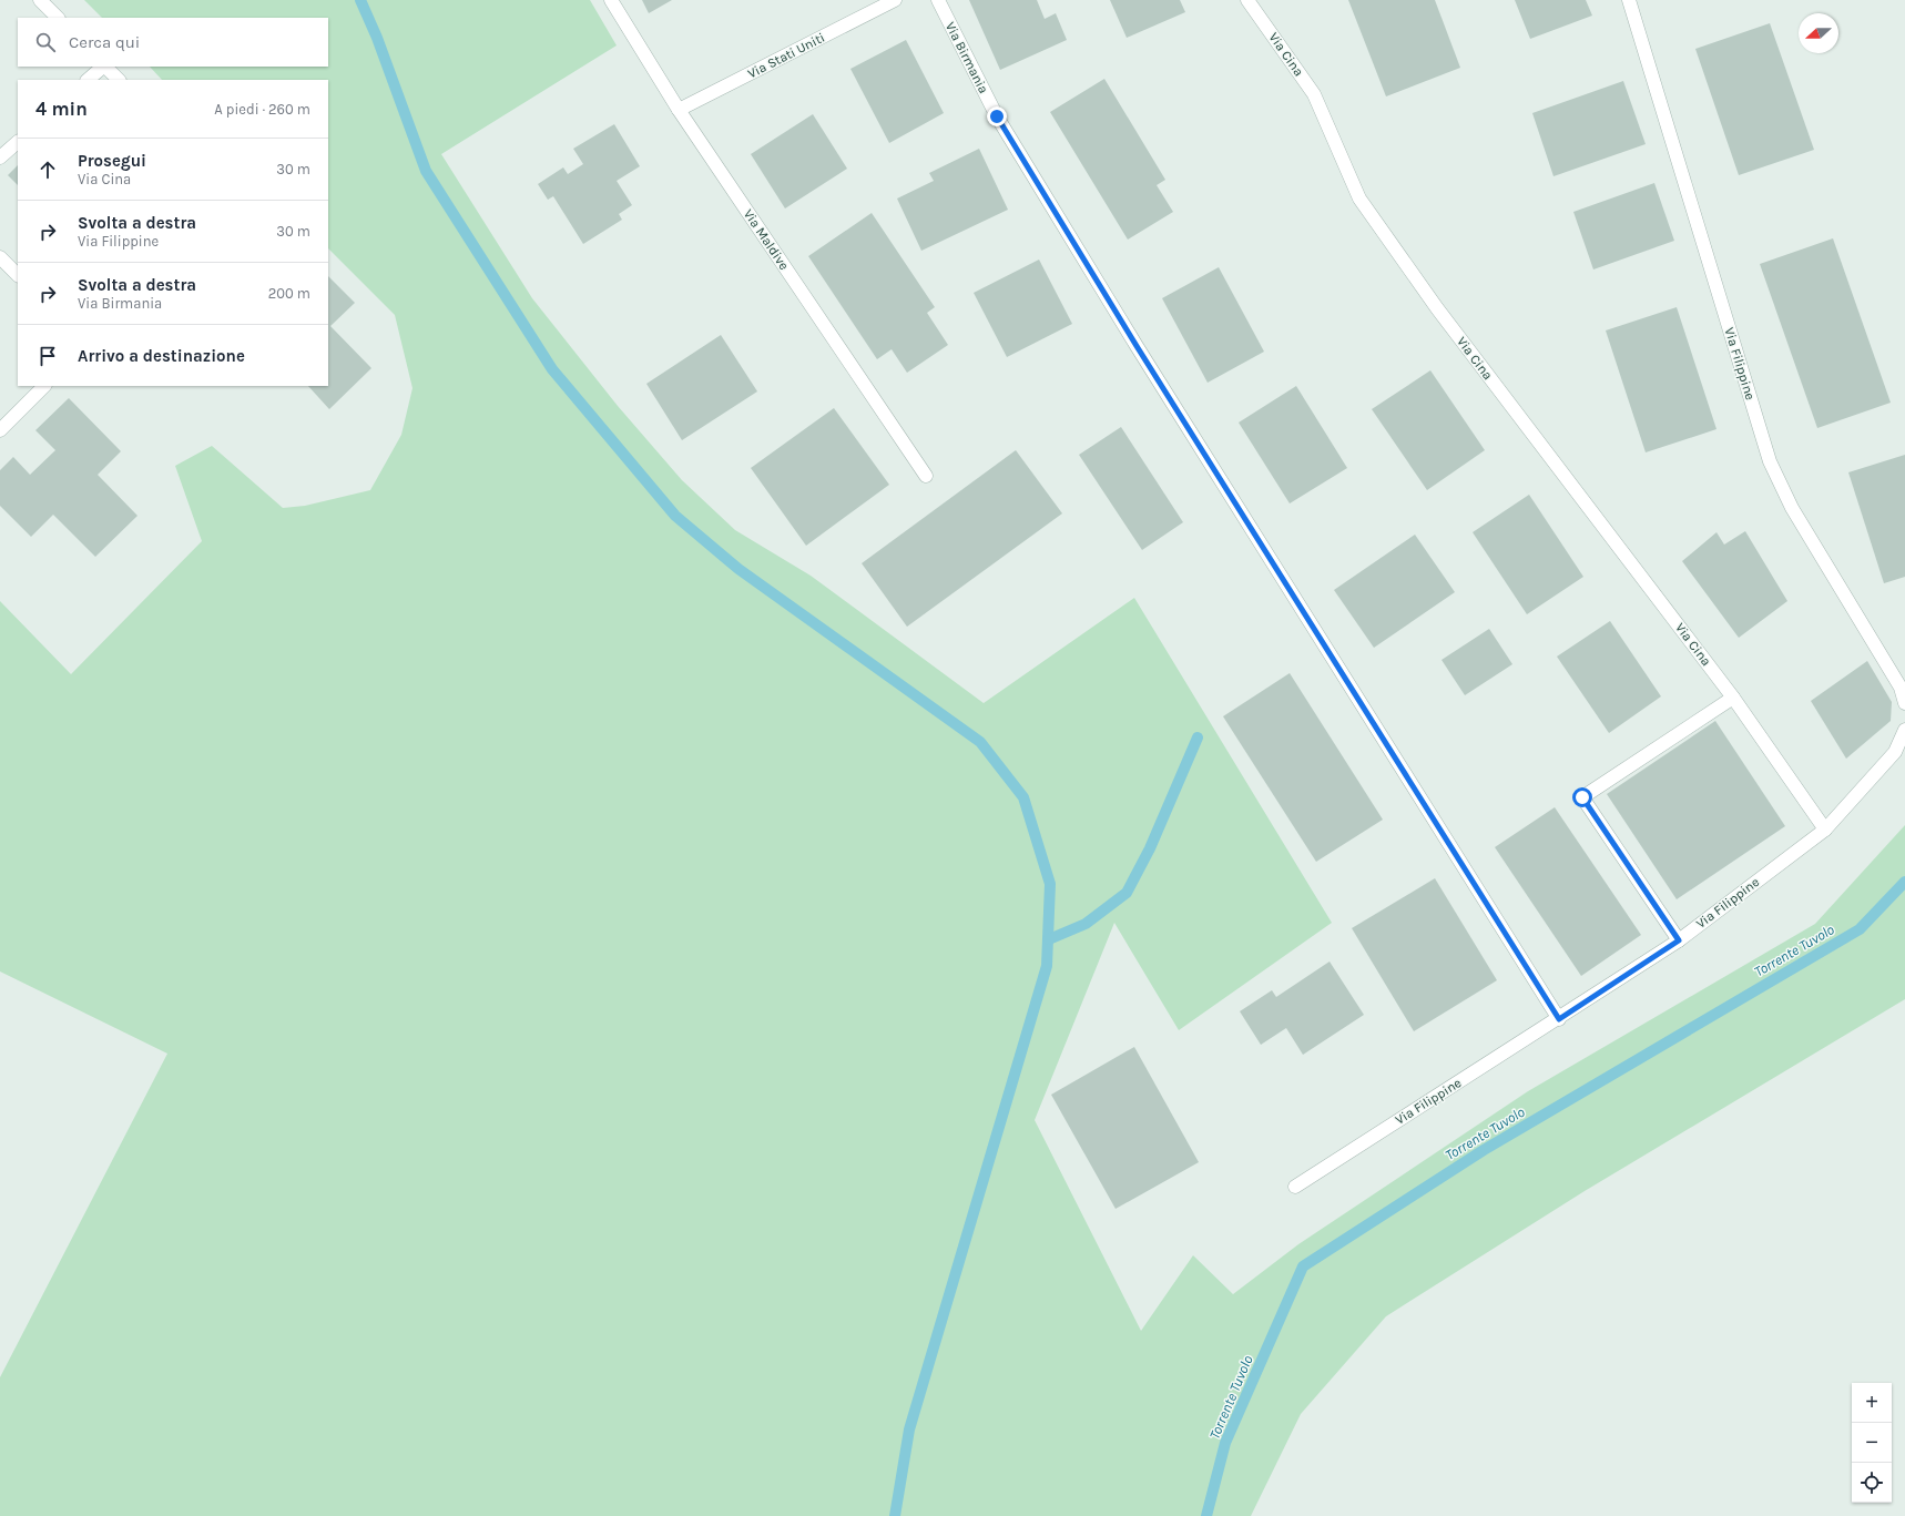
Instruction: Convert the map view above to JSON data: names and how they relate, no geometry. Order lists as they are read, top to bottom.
{
  "streets": {
    "street": [
      "Via Cina",
      "Via Stati Uniti",
      "Via Birmania",
      "Via Maldive",
      "Via Filippine"
    ]
  },
  "crossings": [
    ["Via Cina", "Via Filippine"],
    ["Via Stati Uniti", "Via Maldive"],
    ["Via Birmania", "Via Filippine"]
  ],
  "water": ["Torrente Tuvolo"],
  "north": "left",
  "page": {
    "search": "Cerca qui",
    "heading": ["4 min", "A piedi · 260 m"],
    "list": [
      ["Prosegui", "Via Cina", "30 m"],
      ["Svolta a destra", "Via Filippine", "30 m"],
      ["Svolta a destra", "Via Birmania", "200 m"],
      "Arrivo a destinazione"
    ],
    "map_buttons": ["+", "−"]
  }
}
